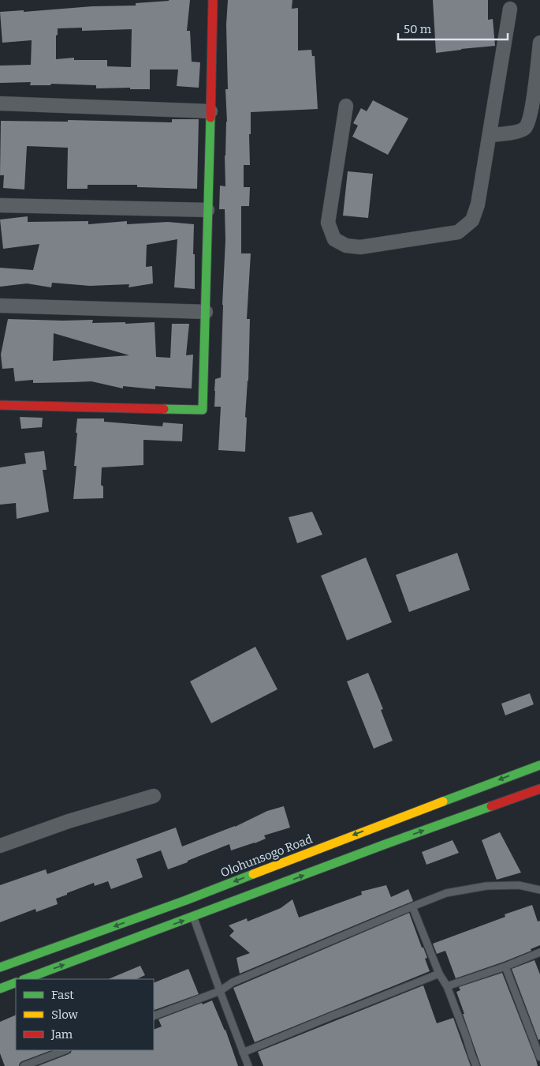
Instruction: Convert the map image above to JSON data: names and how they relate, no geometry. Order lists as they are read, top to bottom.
{
  "streets": {
    "main road": ["Olohunsogo Road"]
  },
  "legend": ["Fast", "Slow", "Jam"],
  "scale_bar": "50 m"
}
